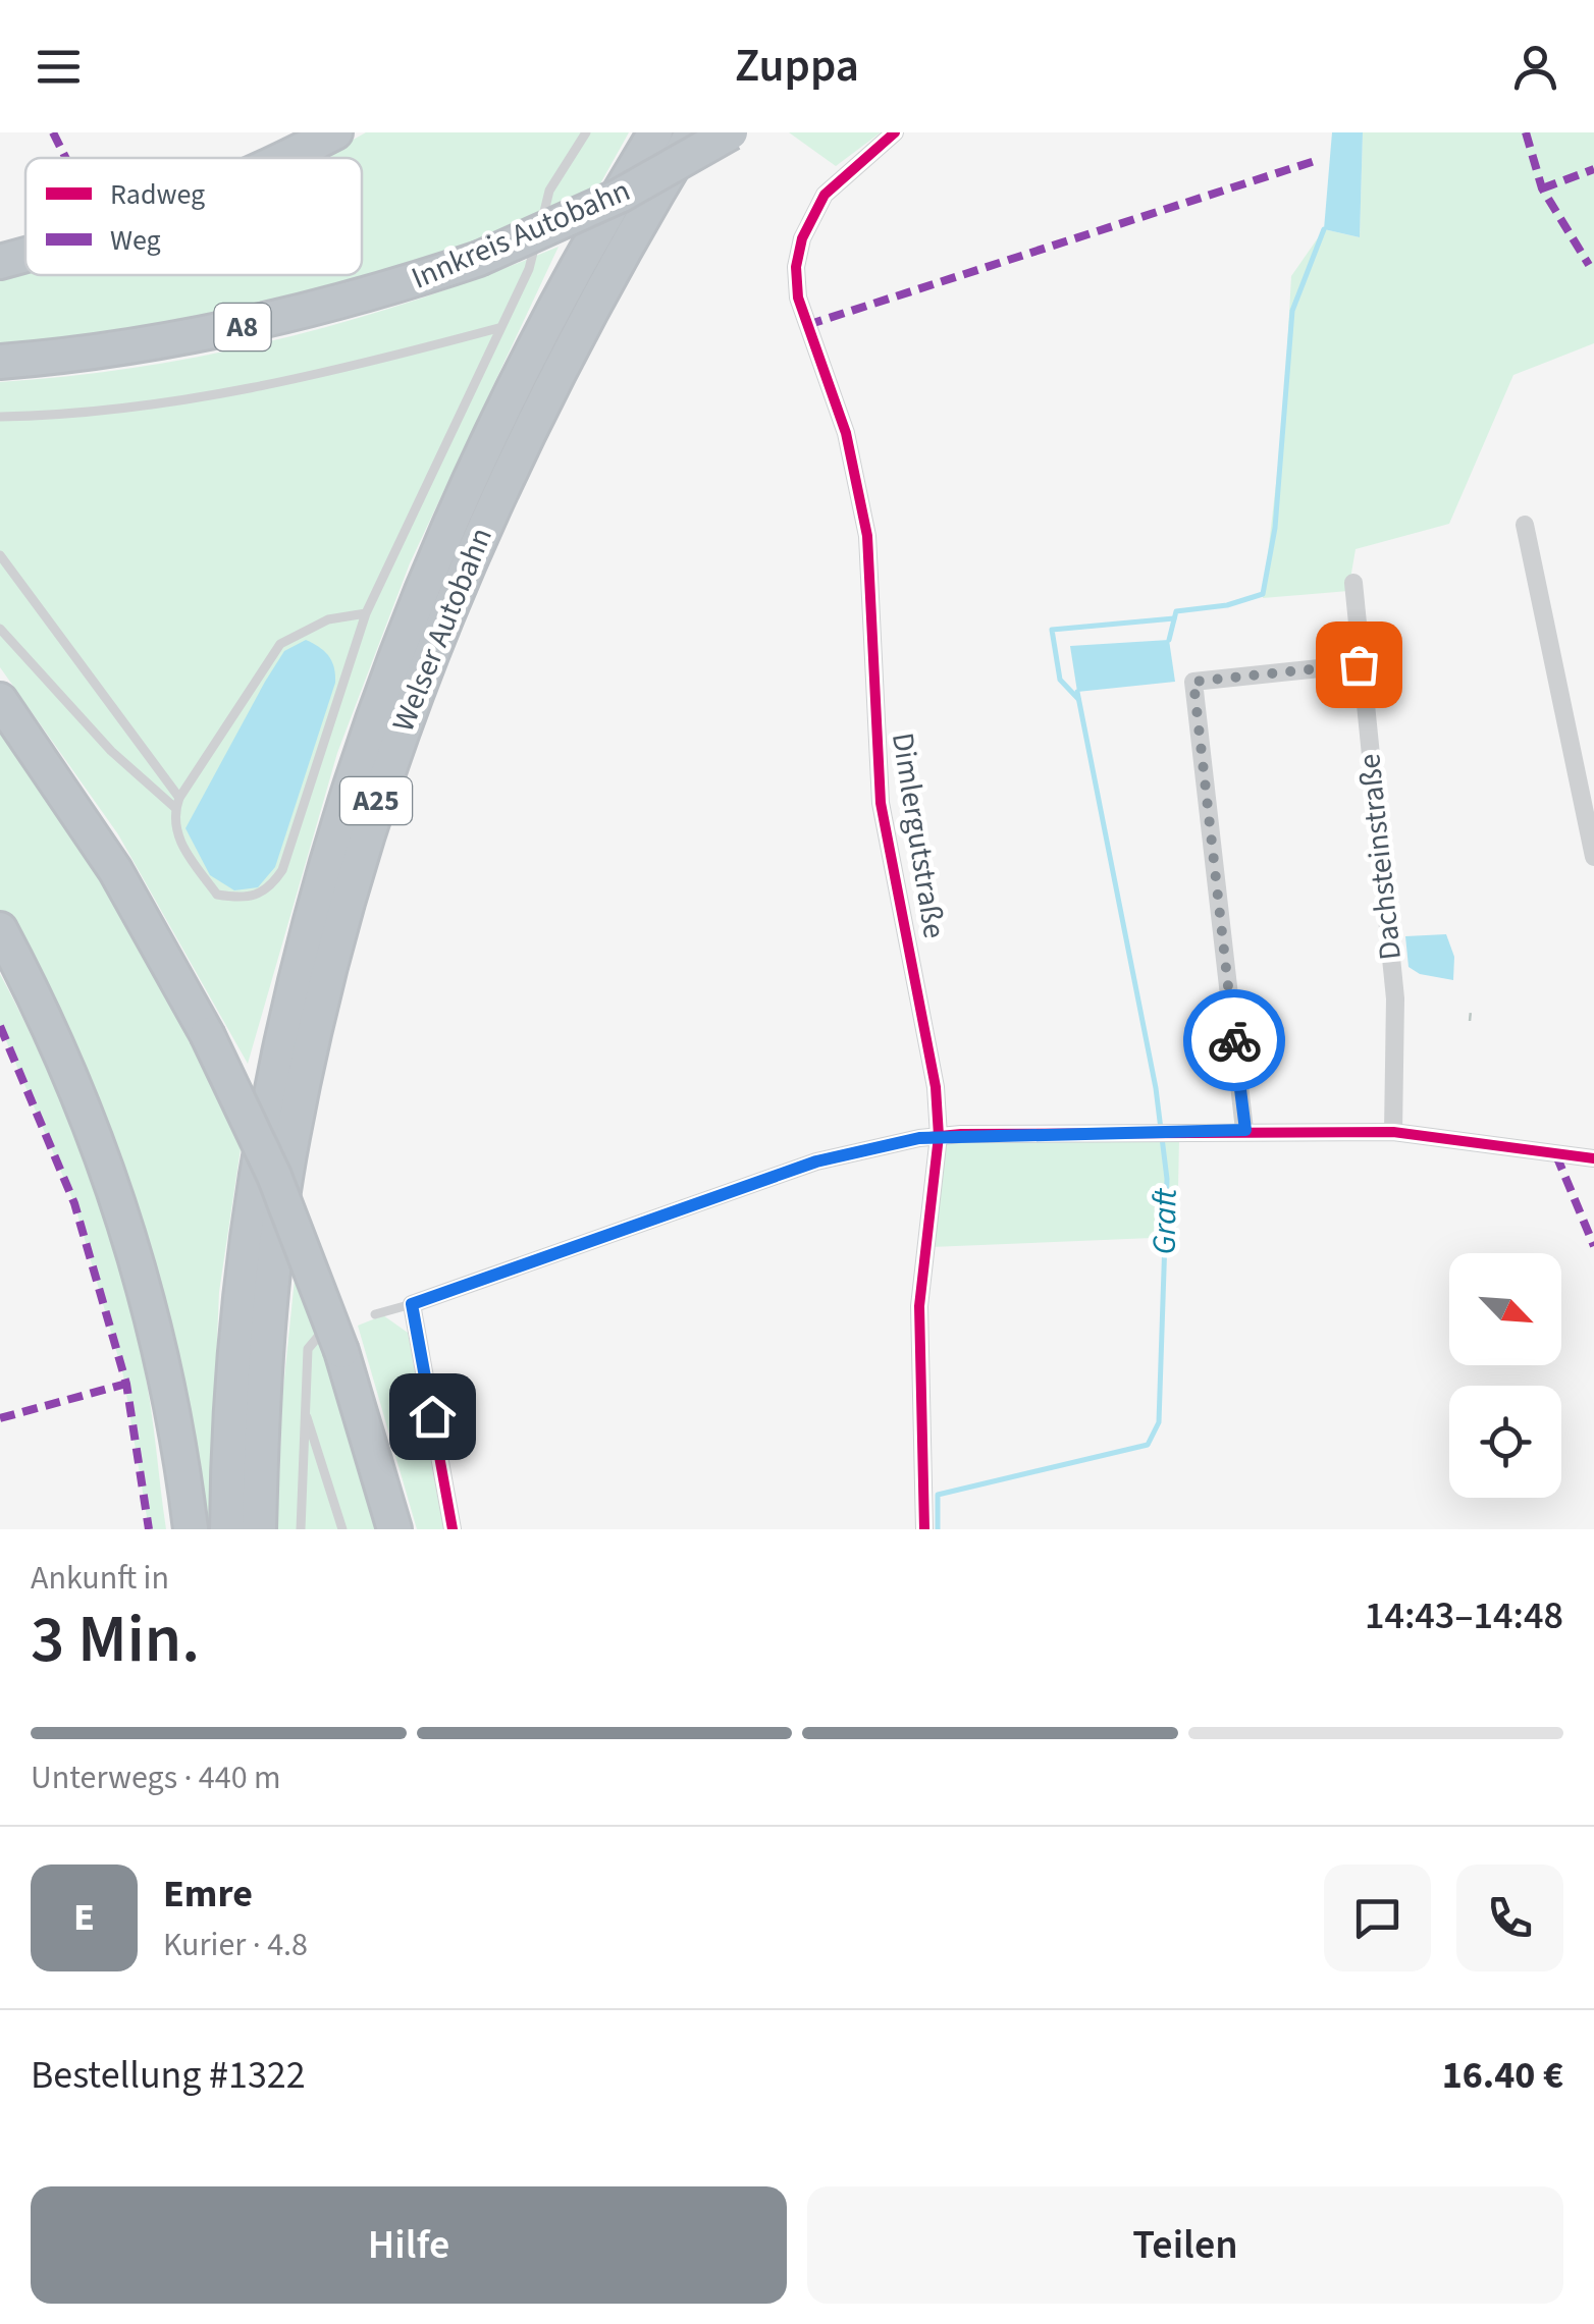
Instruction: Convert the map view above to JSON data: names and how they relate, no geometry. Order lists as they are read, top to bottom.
{
  "streets": {
    "highway": [
      "Innkreis Autobahn",
      "A8",
      "Welser Autobahn",
      "A25"
    ],
    "street": ["Dimlergutstraße", "Dachsteinstraße"]
  },
  "water": ["Graft"],
  "legend": ["Radweg", "Weg"],
  "north": "bottom right",
  "page": {
    "header": "Zuppa",
    "heading": ["3 Min.", "Ankunft in", "14:43–14:48"],
    "panel": [
      "Emre",
      "Kurier · 4.8",
      "Bestellung #1322",
      "16.40 €"
    ],
    "bar": "Unterwegs · 440 m",
    "round": "E",
    "buttons": ["Hilfe", "Teilen"]
  }
}
